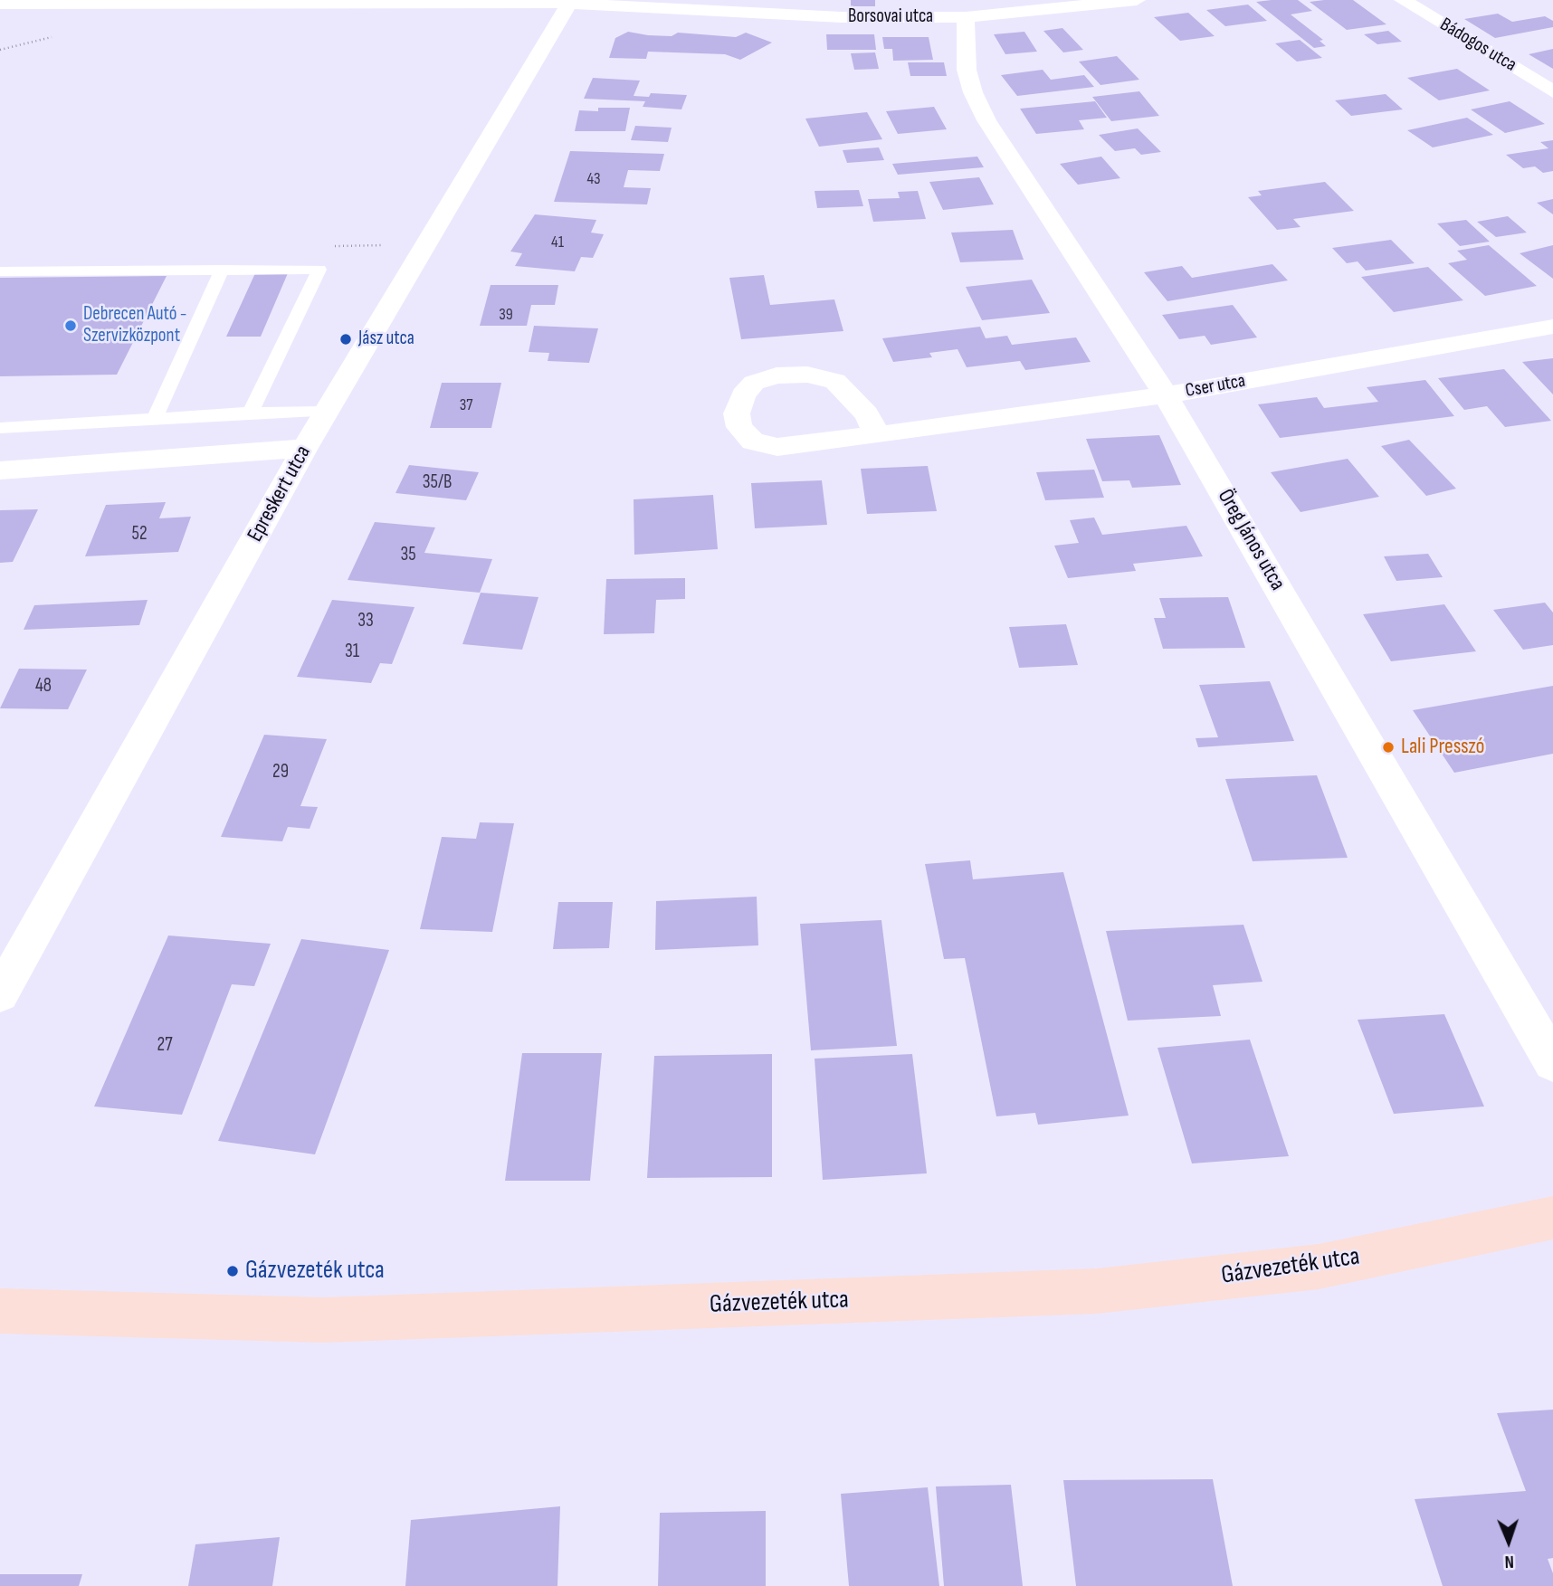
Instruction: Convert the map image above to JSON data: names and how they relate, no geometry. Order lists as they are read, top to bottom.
{
  "streets": {
    "street": [
      "Borsovai utca",
      "Bádogos utca",
      "Cser utca",
      "Epreskert utca",
      "Öreg János utca",
      "Gázvezeték utca"
    ]
  },
  "crossings": [
    ["Borsovai utca", "Epreskert utca"],
    ["Borsovai utca", "Öreg János utca"],
    ["Cser utca", "Öreg János utca"]
  ],
  "places": [
    "Debrecen Autó - Szervizközpont",
    "Jász utca",
    "Lali Presszó",
    "Gázvezeték utca"
  ],
  "house_numbers": [
    "43",
    "41",
    "39",
    "37",
    "35/B",
    "52",
    "35",
    "33",
    "31",
    "48",
    "29",
    "27"
  ],
  "north": "bottom"
}
